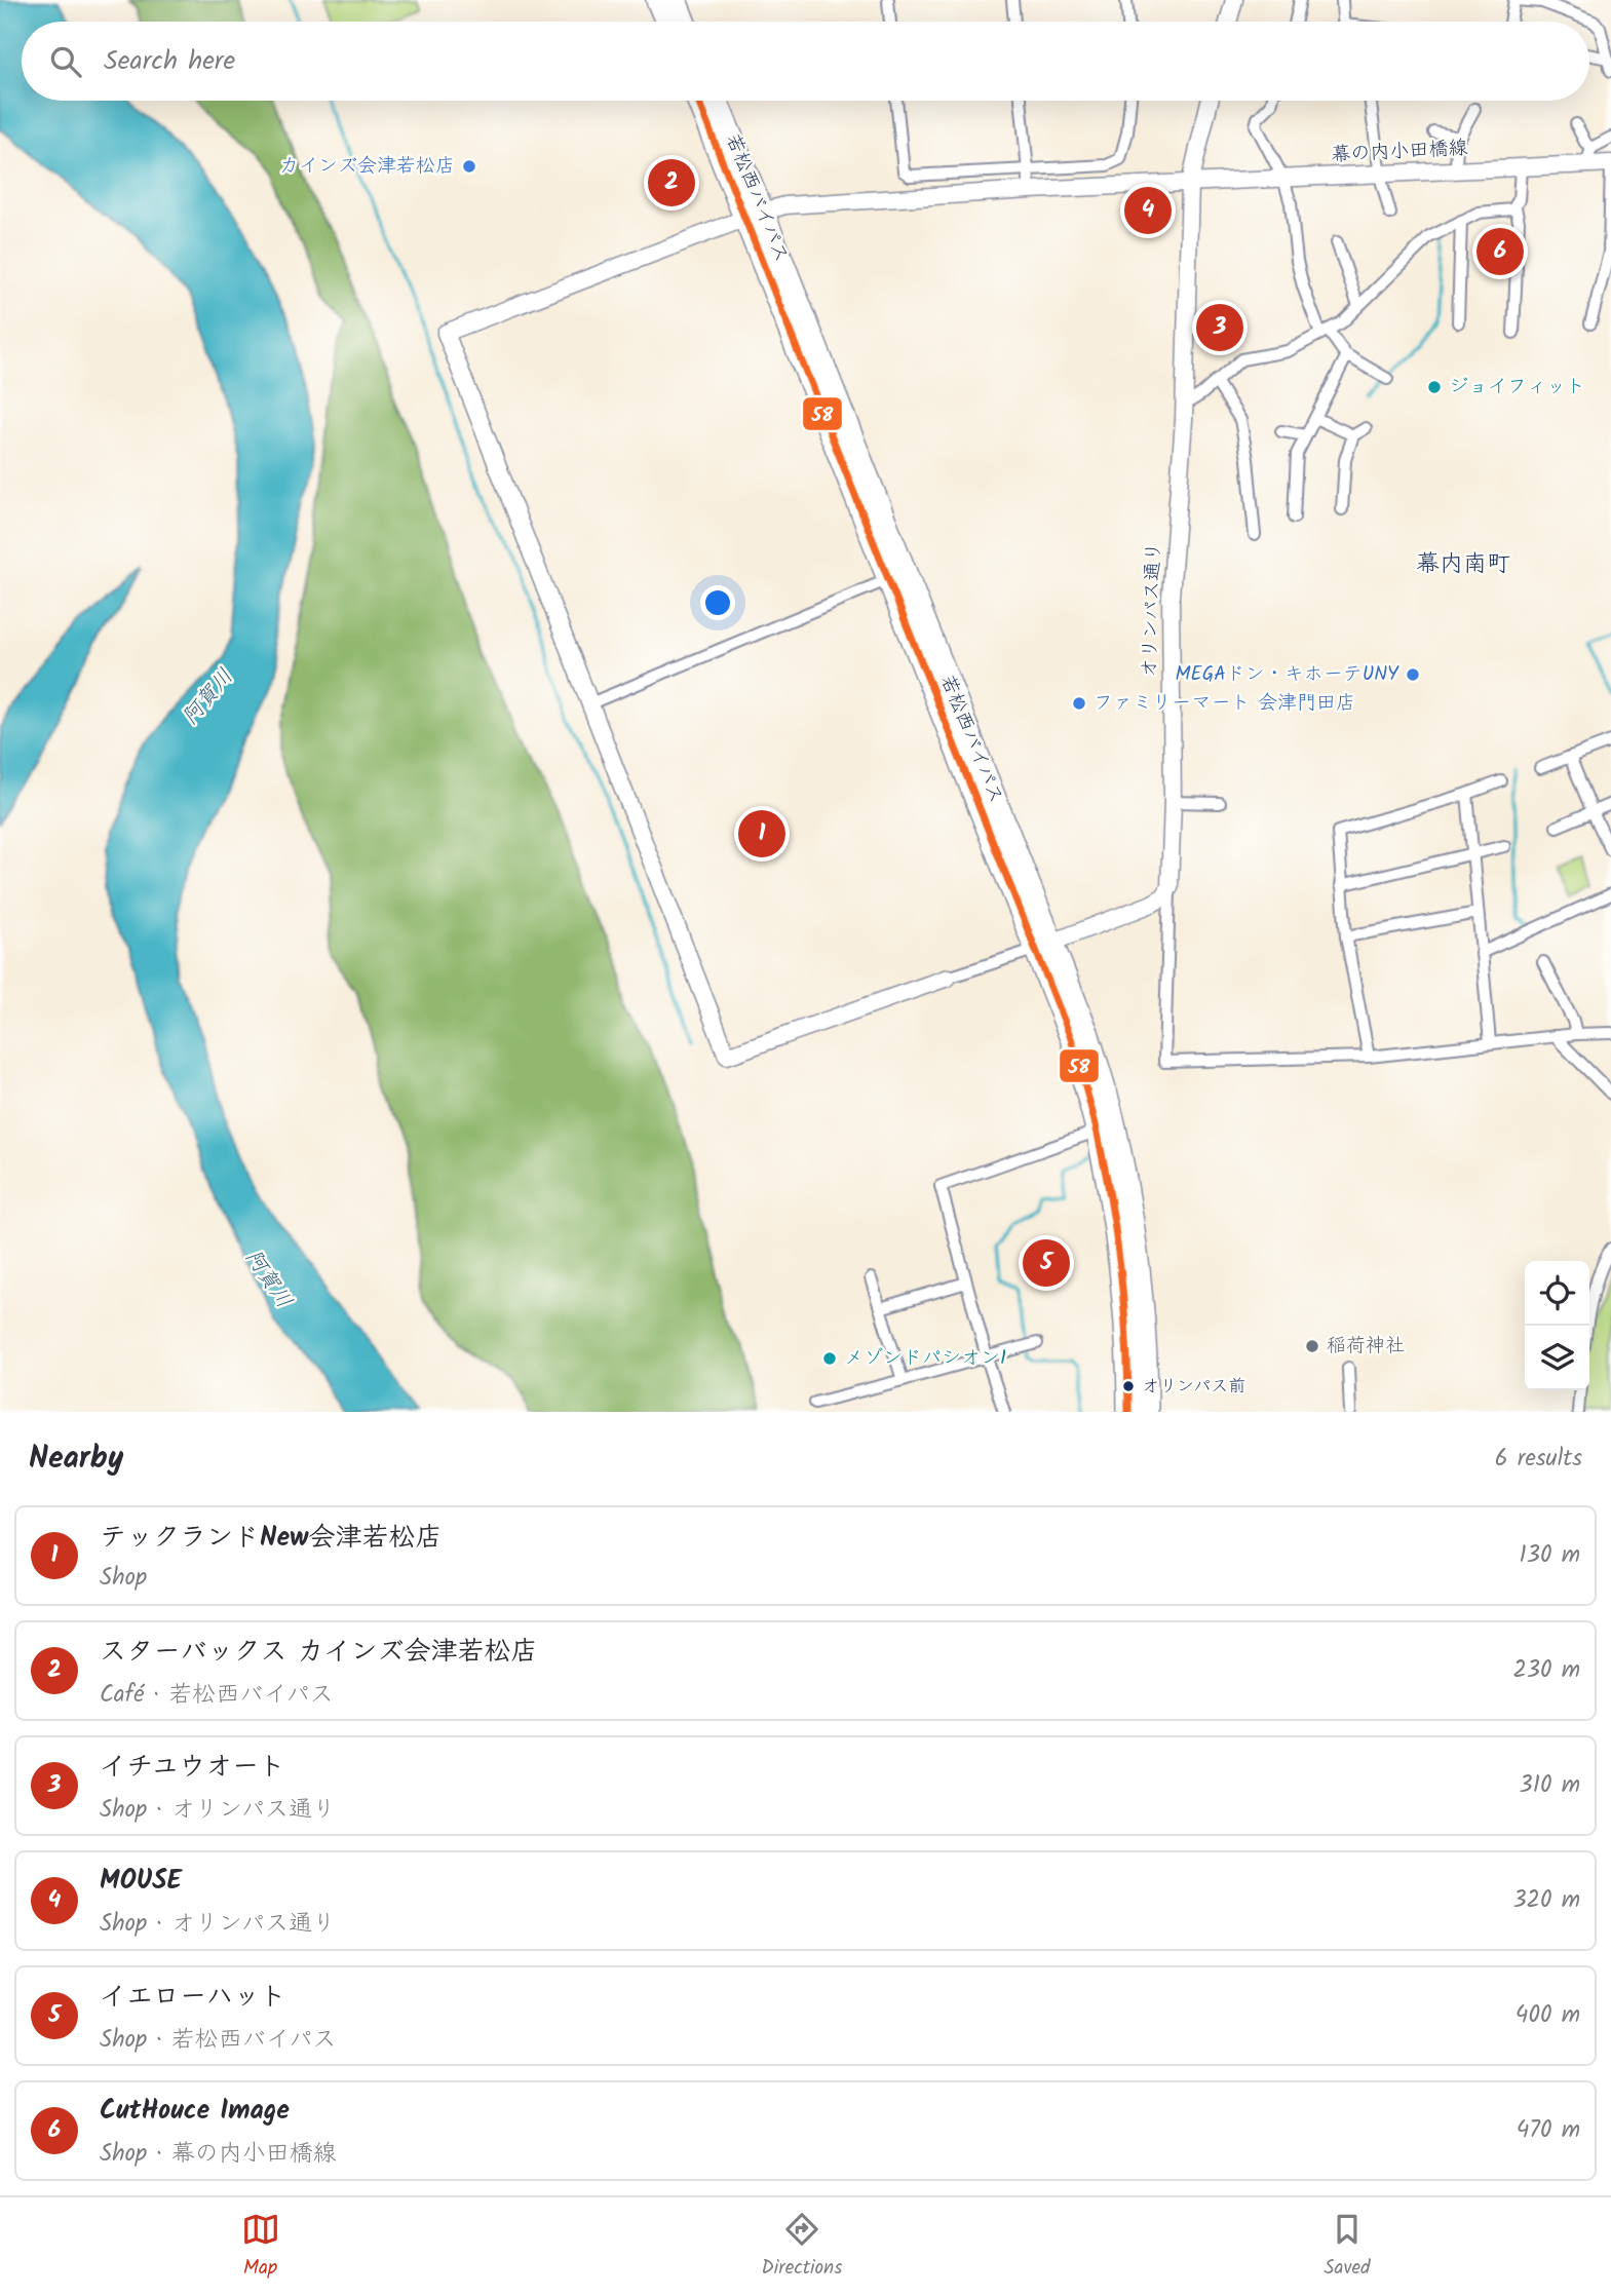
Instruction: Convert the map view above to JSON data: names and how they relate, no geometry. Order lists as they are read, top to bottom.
{
  "streets": {
    "highway": ["若松西バイパス"],
    "street": ["幕の内小田橋線", "オリンパス通り"]
  },
  "crossings": [
    ["幕の内小田橋線", "若松西バイパス"],
    ["幕の内小田橋線", "オリンパス通り"]
  ],
  "districts": ["幕内南町"],
  "water": ["阿賀川"],
  "places": [
    "カインズ会津若松店",
    "ジョイフィット",
    "MEGAドン・キホーテUNY",
    "ファミリーマート 会津門田店",
    "稲荷神社",
    "メゾンドパシオン1",
    "オリンパス前"
  ],
  "lines": ["transit line 58"],
  "page": {
    "search": "Search here",
    "pins": [
      "2",
      "4",
      "6",
      "3",
      "1",
      "5"
    ],
    "heading": ["Nearby", "6 results"],
    "list": [
      {
        "mark": "1",
        "name": "テックランドNew会津若松店",
        "note": "Shop",
        "value": "130 m"
      },
      {
        "mark": "2",
        "name": "スターバックス カインズ会津若松店",
        "note": "Café · 若松西バイパス",
        "value": "230 m"
      },
      {
        "mark": "3",
        "name": "イチユウオート",
        "note": "Shop · オリンパス通り",
        "value": "310 m"
      },
      {
        "mark": "4",
        "name": "MOUSE",
        "note": "Shop · オリンパス通り",
        "value": "320 m"
      },
      {
        "mark": "5",
        "name": "イエローハット",
        "note": "Shop · 若松西バイパス",
        "value": "400 m"
      },
      {
        "mark": "6",
        "name": "CutHouce Image",
        "note": "Shop · 幕の内小田橋線",
        "value": "470 m"
      }
    ],
    "nav": ["Map", "Directions", "Saved"]
  }
}
